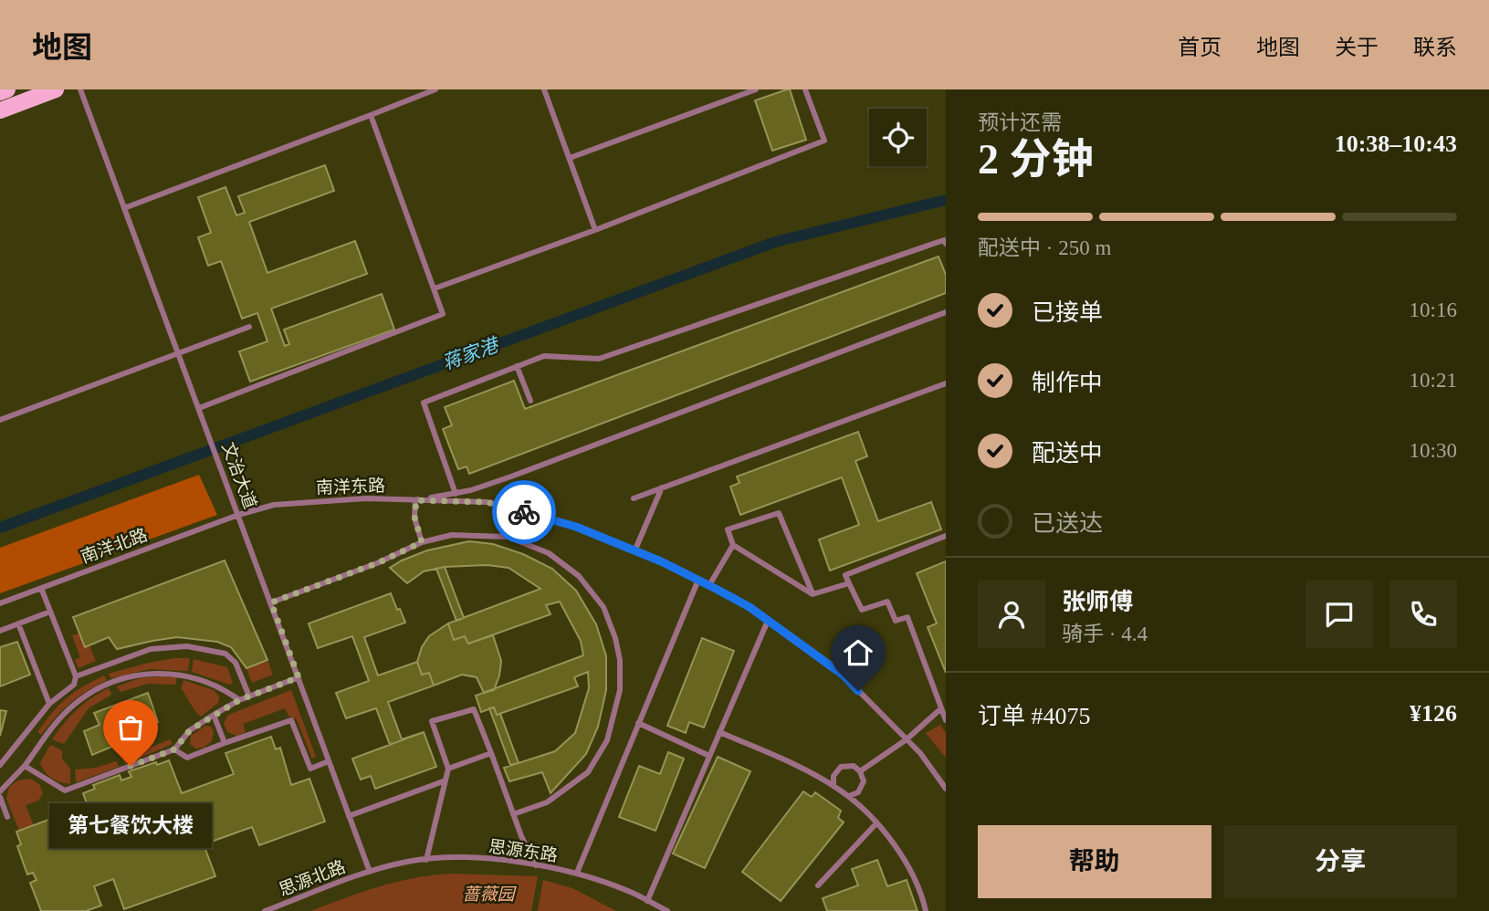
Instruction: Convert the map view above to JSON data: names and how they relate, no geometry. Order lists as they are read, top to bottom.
{
  "streets": {
    "lane": [
      "文治大道",
      "南洋东路",
      "南洋北路",
      "思源东路",
      "思源北路"
    ]
  },
  "crossings": [
    ["文治大道", "南洋东路"],
    ["文治大道", "南洋北路"],
    ["文治大道", "思源东路"],
    ["文治大道", "思源北路"],
    ["南洋东路", "南洋北路"],
    ["思源东路", "思源北路"]
  ],
  "water": ["蒋家港"],
  "parks": ["蔷薇园"],
  "places": ["第七餐饮大楼"],
  "page": {
    "header": "地图",
    "nav": [
      "首页",
      "地图",
      "关于",
      "联系"
    ],
    "heading": ["2 分钟", "预计还需", "10:38–10:43"],
    "panel": [
      "张师傅",
      "骑手 · 4.4",
      "订单 #4075",
      "¥126"
    ],
    "bar": "配送中 · 250 m",
    "list": [
      ["已接单", "10:16"],
      ["制作中", "10:21"],
      ["配送中", "10:30"],
      "已送达"
    ],
    "bubble": "第七餐饮大楼",
    "buttons": ["帮助", "分享"]
  }
}
